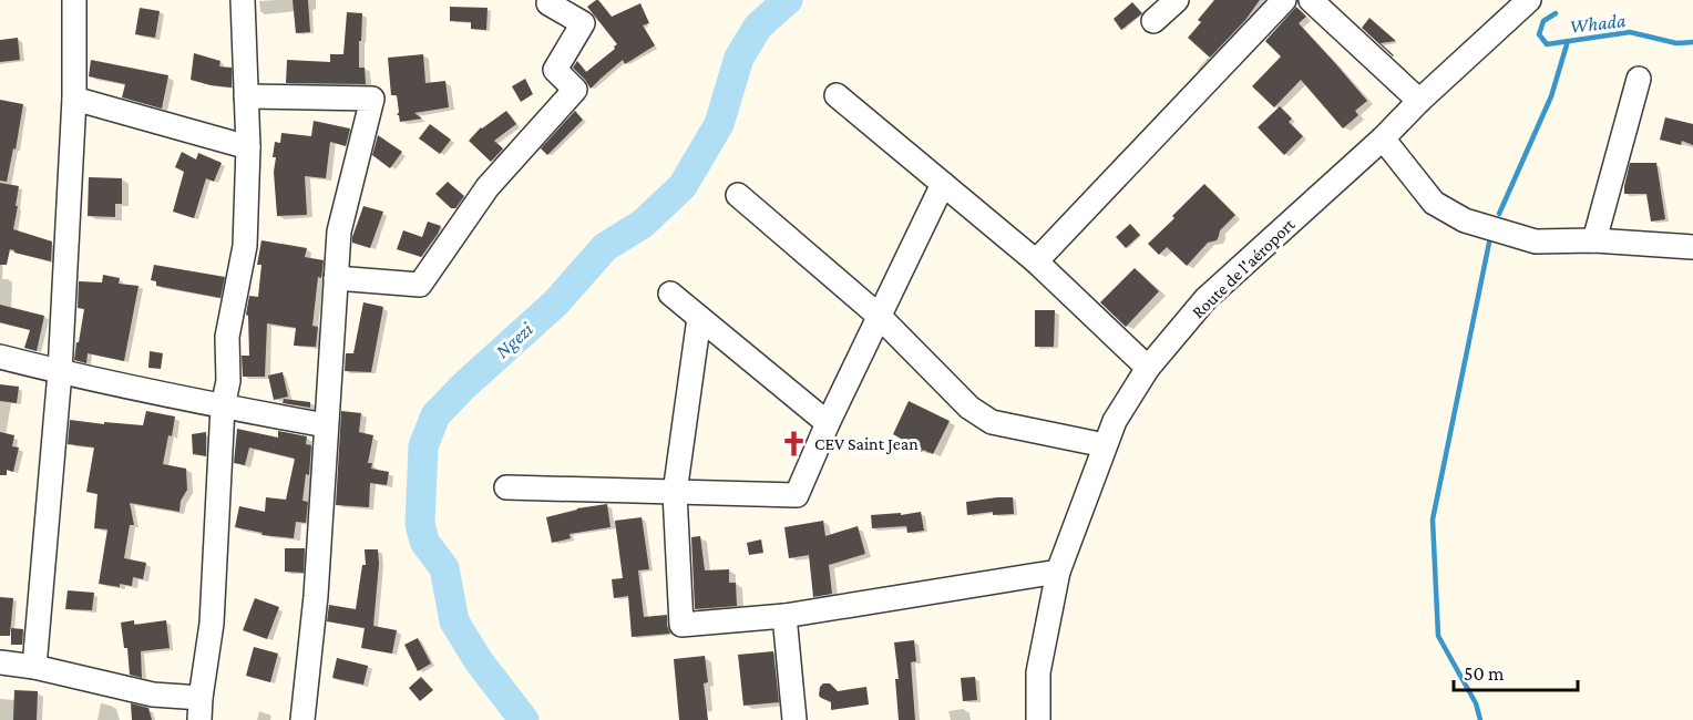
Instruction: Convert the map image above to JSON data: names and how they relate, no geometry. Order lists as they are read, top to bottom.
{
  "streets": {
    "street": ["Route de l'aéroport"]
  },
  "water": ["Whada", "Ngezi"],
  "places": {
    "church": ["CEV Saint Jean"]
  },
  "scale_bar": "50 m"
}
